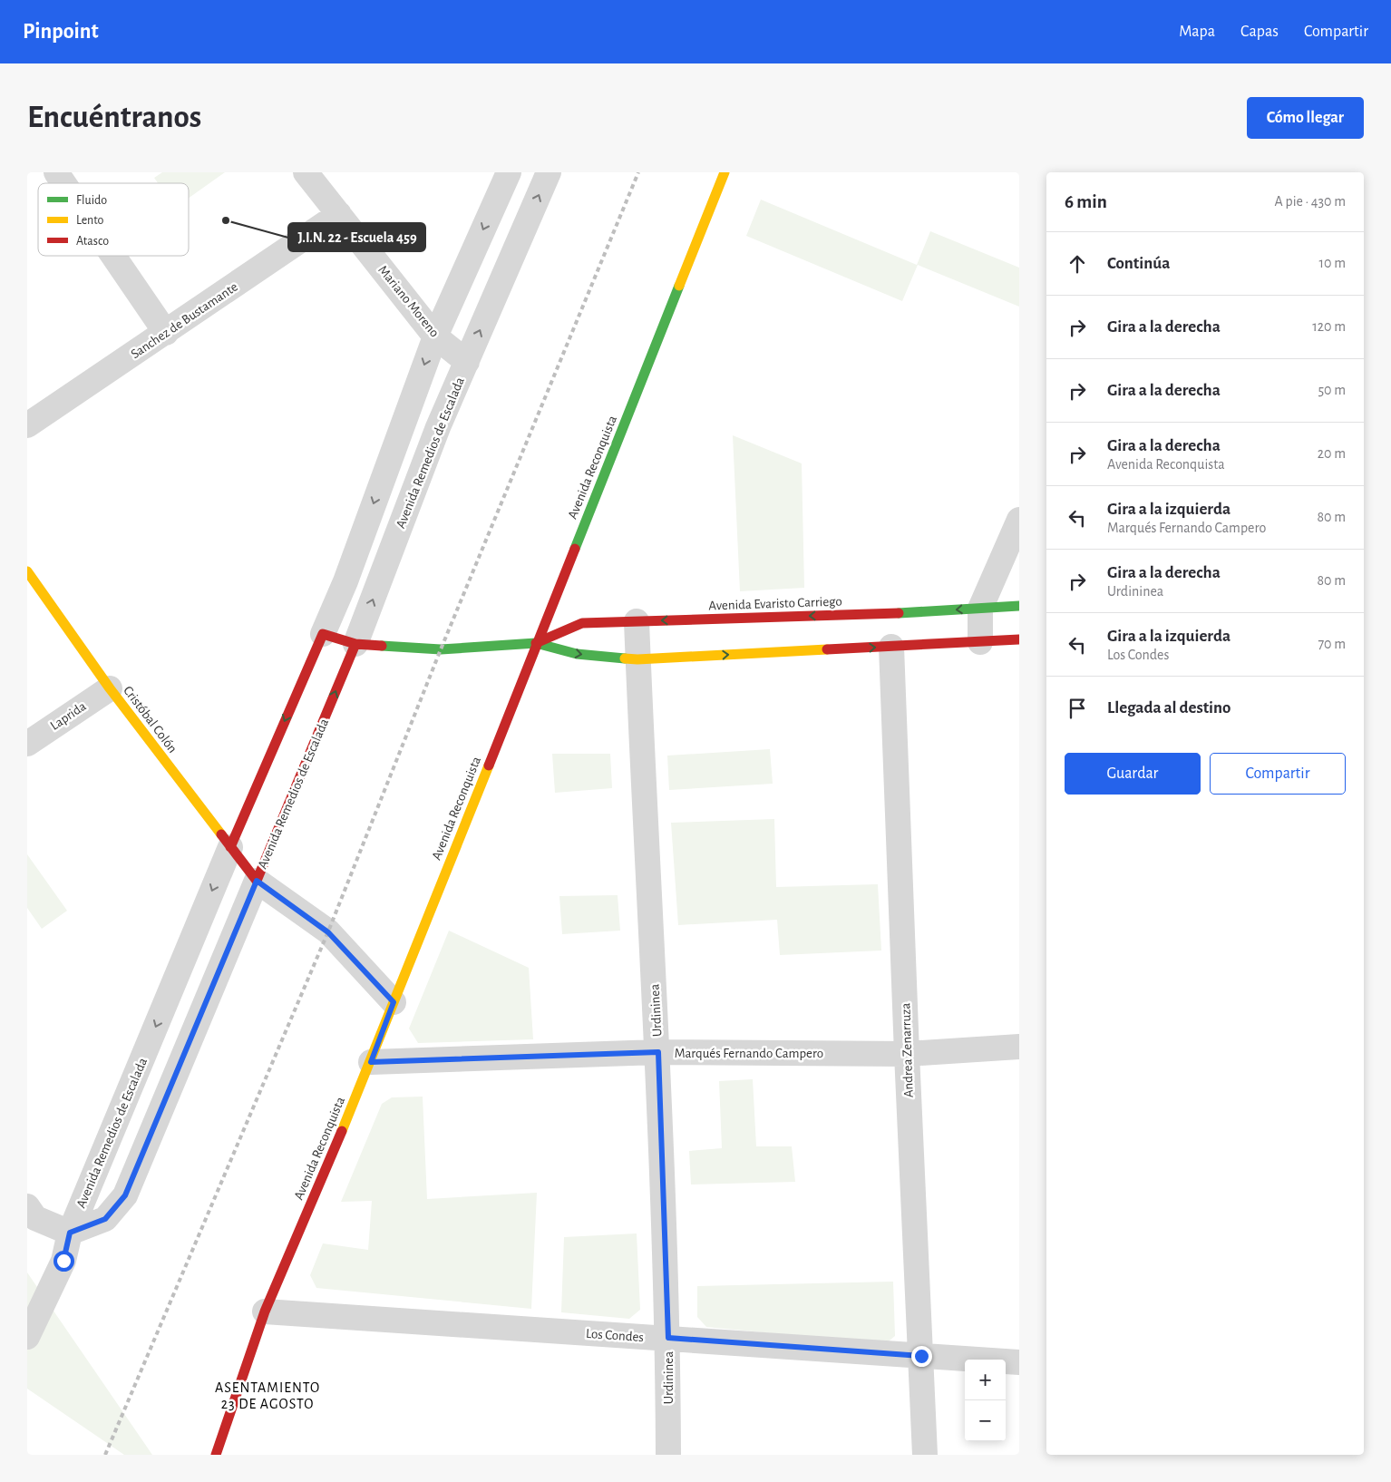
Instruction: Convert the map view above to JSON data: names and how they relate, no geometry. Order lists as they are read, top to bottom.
{
  "streets": {
    "street": [
      "Mariano Moreno",
      "Sanchez de Bustamante",
      "Avenida Remedios de Escalada",
      "Avenida Reconquista",
      "Avenida Evaristo Carriego",
      "Laprida",
      "Cristóbal Colón",
      "Urdininea",
      "Andrea Zenarruza",
      "Marqués Fernando Campero",
      "Los Condes"
    ]
  },
  "crossings": [
    ["Mariano Moreno", "Sanchez de Bustamante"],
    ["Mariano Moreno", "Avenida Remedios de Escalada"],
    ["Avenida Remedios de Escalada", "Avenida Evaristo Carriego"],
    ["Avenida Remedios de Escalada", "Cristóbal Colón"],
    ["Avenida Reconquista", "Avenida Evaristo Carriego"],
    ["Avenida Reconquista", "Marqués Fernando Campero"],
    ["Avenida Reconquista", "Los Condes"],
    ["Avenida Evaristo Carriego", "Urdininea"],
    ["Avenida Evaristo Carriego", "Andrea Zenarruza"],
    ["Laprida", "Cristóbal Colón"],
    ["Urdininea", "Marqués Fernando Campero"],
    ["Urdininea", "Los Condes"],
    ["Andrea Zenarruza", "Marqués Fernando Campero"],
    ["Andrea Zenarruza", "Los Condes"]
  ],
  "districts": ["ASENTAMIENTO 23 DE AGOSTO"],
  "places": ["J.I.N. 22 - Escuela 459"],
  "legend": ["Fluido", "Lento", "Atasco"],
  "page": {
    "header": "Pinpoint",
    "nav": ["Mapa", "Capas", "Compartir"],
    "buttons": [
      "Cómo llegar",
      ["Guardar", "Compartir"]
    ],
    "title": "Encuéntranos",
    "heading": ["6 min", "A pie · 430 m"],
    "list": [
      ["Continúa", "10 m"],
      ["Gira a la derecha", "120 m"],
      ["Gira a la derecha", "50 m"],
      ["Gira a la derecha", "Avenida Reconquista", "20 m"],
      ["Gira a la izquierda", "Marqués Fernando Campero", "80 m"],
      ["Gira a la derecha", "Urdininea", "80 m"],
      ["Gira a la izquierda", "Los Condes", "70 m"],
      "Llegada al destino"
    ],
    "map_buttons": ["+", "−"]
  }
}
